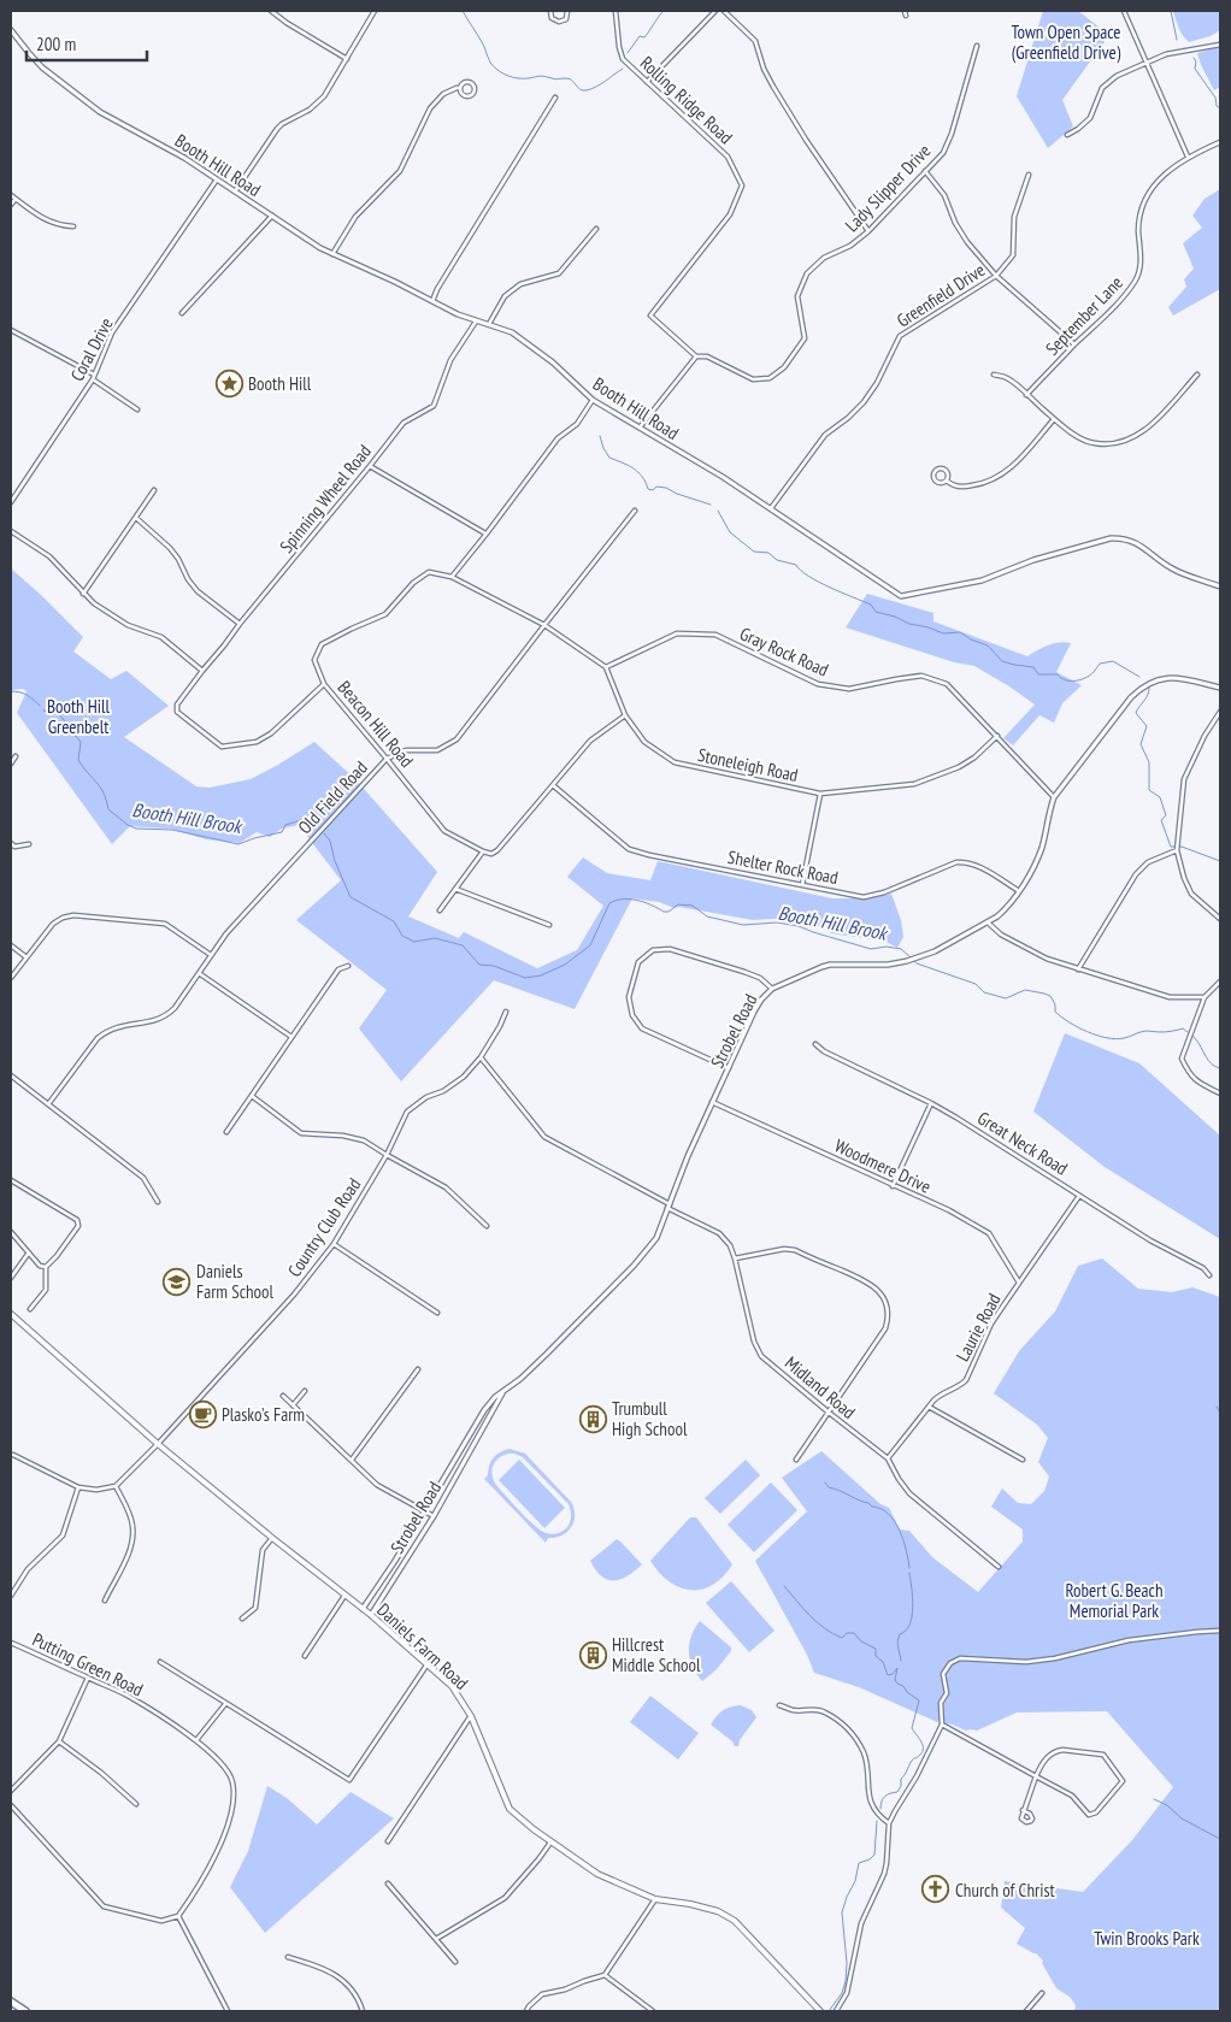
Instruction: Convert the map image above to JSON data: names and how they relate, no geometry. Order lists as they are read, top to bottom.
{
  "streets": {
    "main road": ["Daniels Farm Road"],
    "street": [
      "Rolling Ridge Road",
      "Booth Hill Road",
      "Lady Slipper Drive",
      "Greenfield Drive",
      "September Lane",
      "Coral Drive",
      "Spinning Wheel Road",
      "Gray Rock Road",
      "Beacon Hill Road",
      "Stoneleigh Road",
      "Old Field Road",
      "Shelter Rock Road",
      "Strobel Road",
      "Great Neck Road",
      "Woodmere Drive",
      "Country Club Road",
      "Laurie Road",
      "Midland Road",
      "Putting Green Road"
    ]
  },
  "crossings": [
    ["Rolling Ridge Road", "Lady Slipper Drive"],
    ["Booth Hill Road", "Greenfield Drive"],
    ["Booth Hill Road", "Coral Drive"],
    ["Booth Hill Road", "Spinning Wheel Road"],
    ["Spinning Wheel Road", "Beacon Hill Road"],
    ["Gray Rock Road", "Stoneleigh Road"],
    ["Gray Rock Road", "Strobel Road"],
    ["Beacon Hill Road", "Old Field Road"],
    ["Shelter Rock Road", "Strobel Road"],
    ["Strobel Road", "Woodmere Drive"],
    ["Strobel Road", "Midland Road"],
    ["Strobel Road", "Daniels Farm Road"],
    ["Great Neck Road", "Laurie Road"],
    ["Woodmere Drive", "Laurie Road"],
    ["Country Club Road", "Midland Road"],
    ["Country Club Road", "Daniels Farm Road"],
    ["Laurie Road", "Midland Road"]
  ],
  "water": ["Booth Hill Brook"],
  "parks": [
    "Town Open Space (Greenfield Drive)",
    "Booth Hill Greenbelt",
    "Robert G. Beach Memorial Park",
    "Twin Brooks Park"
  ],
  "places": {
    "place": ["Booth Hill"],
    "school or university": ["Daniels Farm School"],
    "cafe": ["Plasko's Farm"],
    "building": ["Trumbull High School", "Hillcrest Middle School"],
    "church": ["Church of Christ"]
  },
  "scale_bar": "200 m"
}
